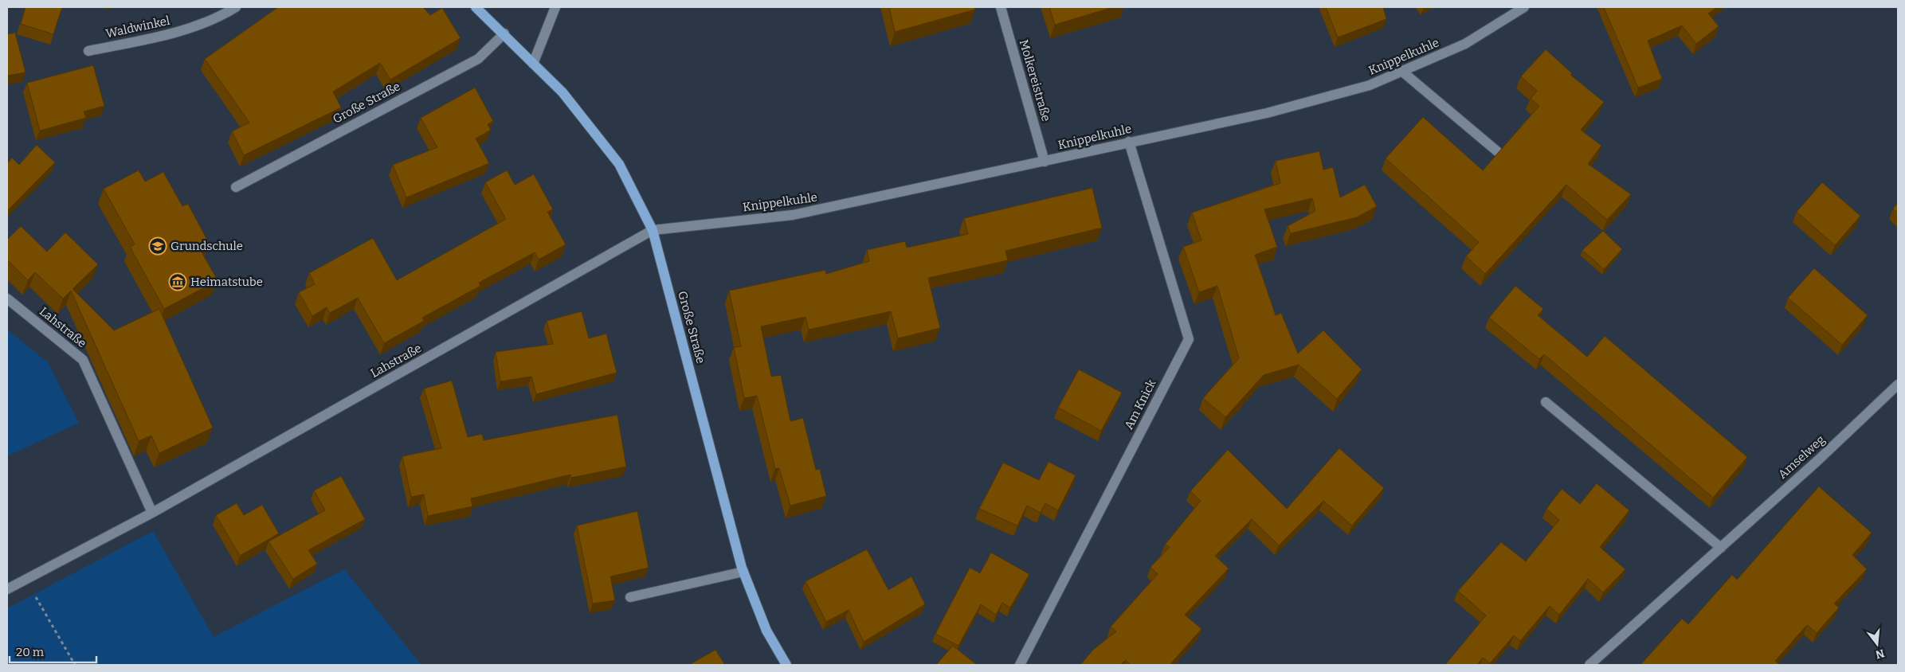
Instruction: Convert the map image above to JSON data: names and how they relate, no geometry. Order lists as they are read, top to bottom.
{
  "streets": {
    "main road": ["Große Straße"],
    "street": [
      "Waldwinkel",
      "Knippelkuhle",
      "Molkereistraße",
      "Lahstraße",
      "Am Knick",
      "Amselweg"
    ]
  },
  "crossings": [
    ["Knippelkuhle", "Molkereistraße"],
    ["Knippelkuhle", "Große Straße"],
    ["Knippelkuhle", "Lahstraße"],
    ["Knippelkuhle", "Am Knick"],
    ["Große Straße", "Lahstraße"]
  ],
  "places": {
    "school or university": ["Grundschule"],
    "museum": ["Heimatstube"]
  },
  "scale_bar": "20 m",
  "north": "bottom"
}
